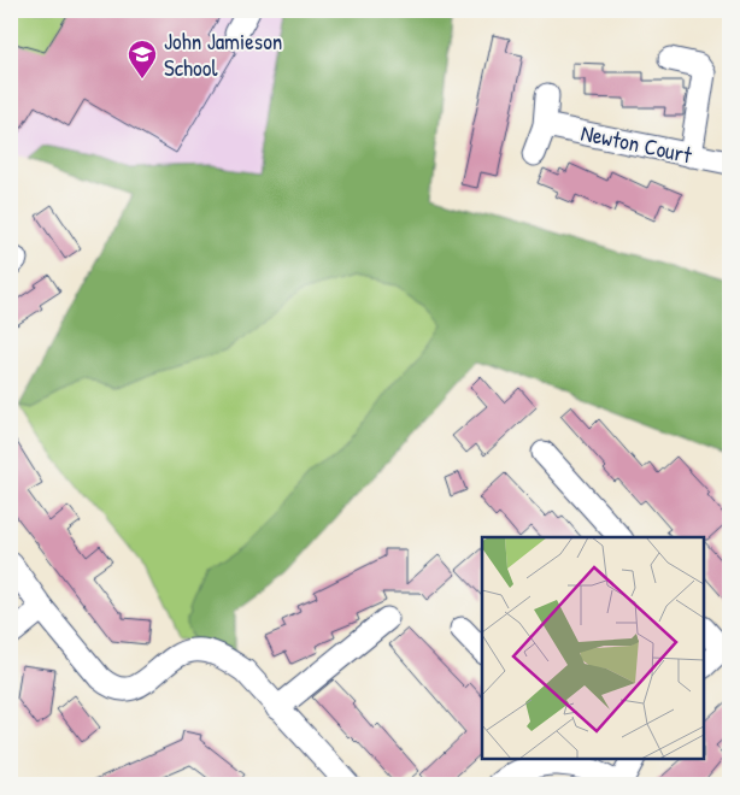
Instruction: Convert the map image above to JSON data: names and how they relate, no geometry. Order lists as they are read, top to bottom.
{
  "streets": {
    "street": ["Newton Court"]
  },
  "places": {
    "school or university": ["John Jamieson School"]
  }
}
